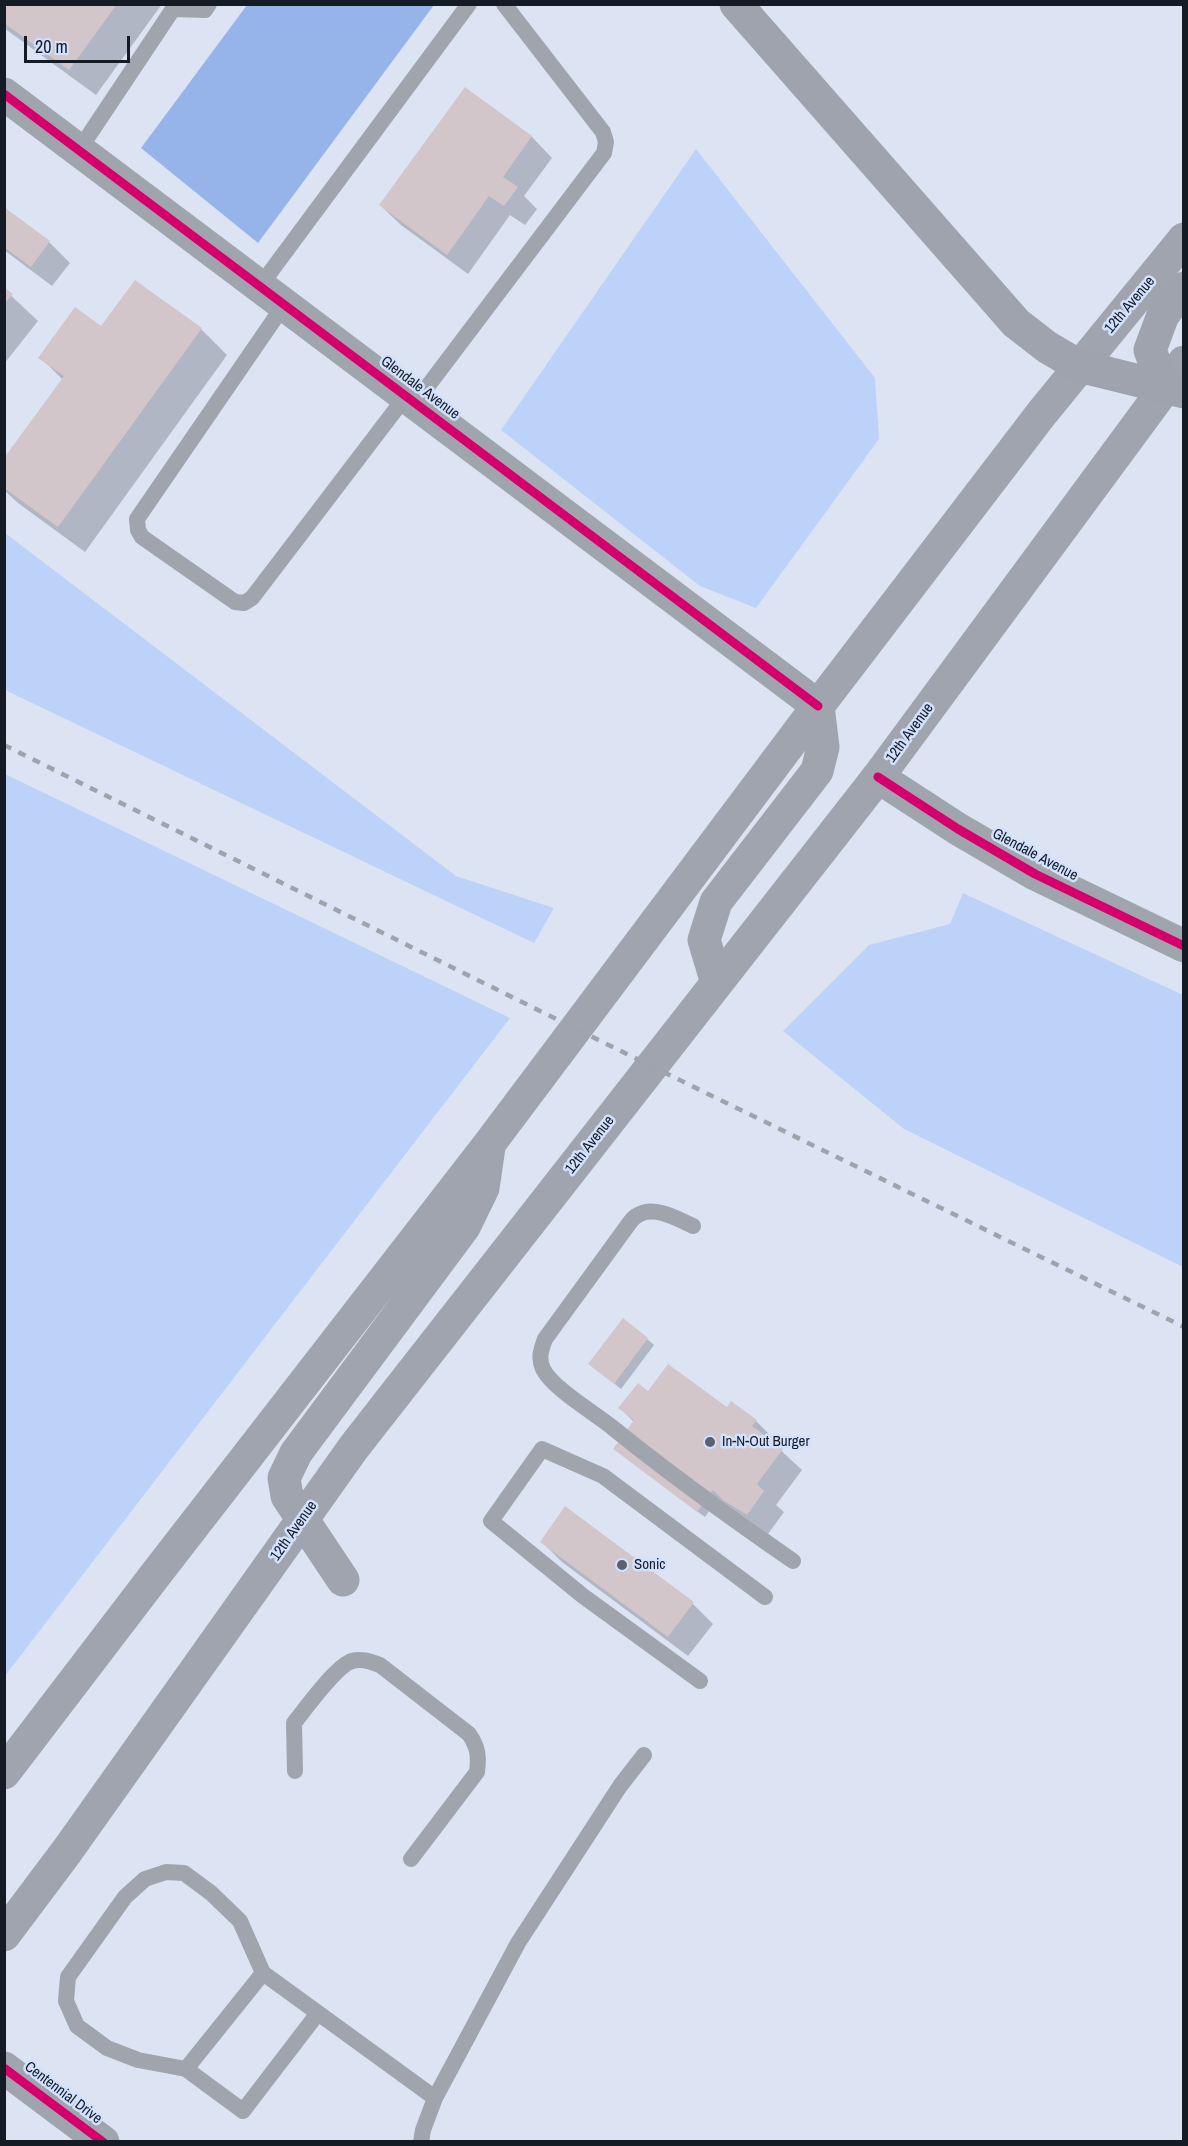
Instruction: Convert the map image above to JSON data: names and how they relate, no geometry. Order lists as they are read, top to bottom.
{
  "streets": {
    "main road": ["12th Avenue", "Centennial Drive"],
    "street": ["Glendale Avenue"]
  },
  "crossings": [
    ["12th Avenue", "Glendale Avenue"]
  ],
  "places": ["In-N-Out Burger", "Sonic"],
  "scale_bar": "20 m"
}
